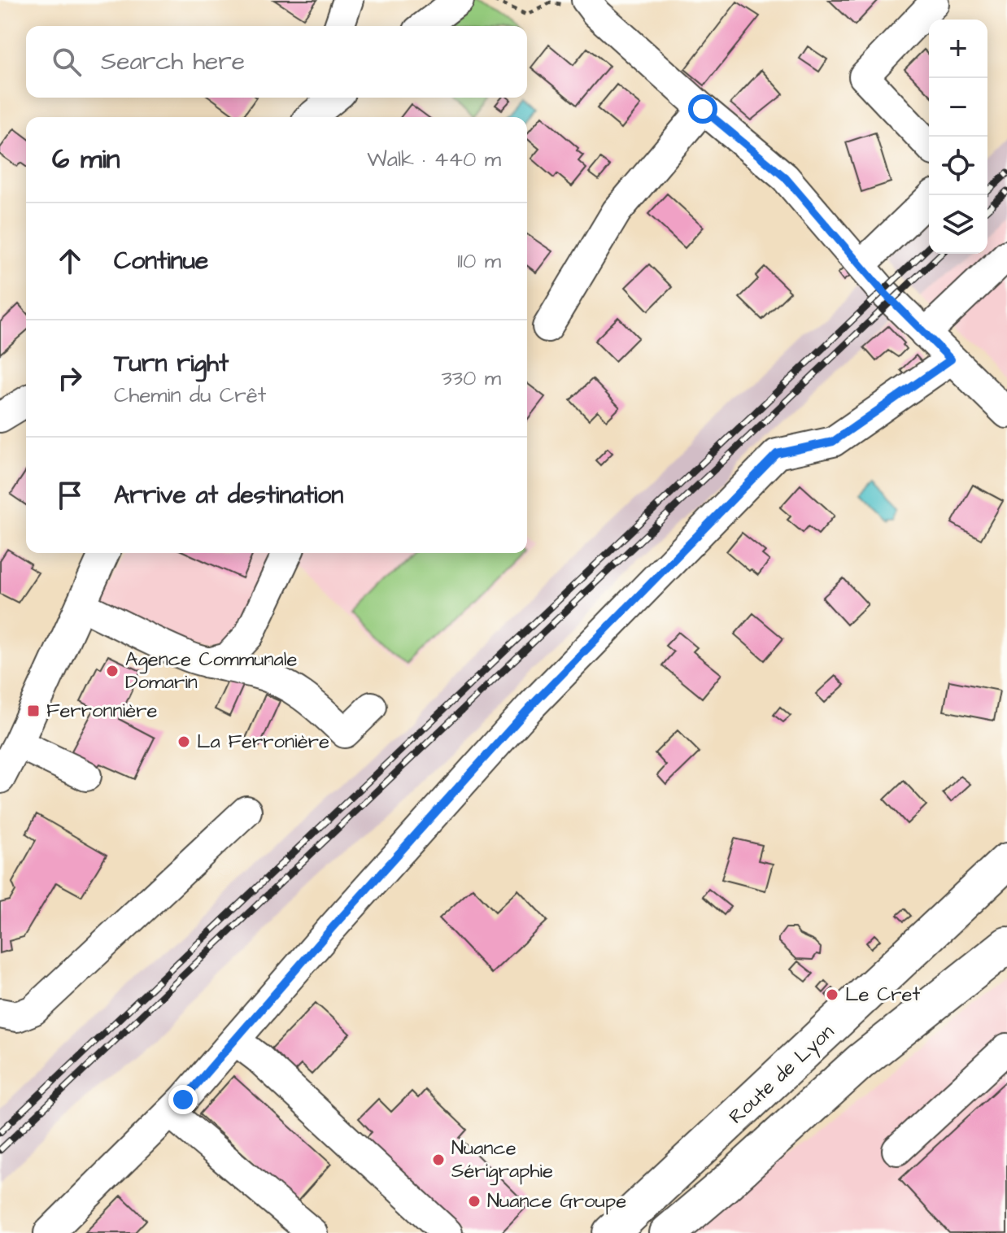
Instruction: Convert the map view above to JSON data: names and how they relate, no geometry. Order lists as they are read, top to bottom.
{
  "streets": {
    "main road": ["Route de Lyon"]
  },
  "places": {
    "other": [
      "Agence Communale Domarin",
      "La Ferronière",
      "Le Cret",
      "Nuance Sérigraphie",
      "Nuance Groupe"
    ],
    "transit": ["Ferronnière"]
  },
  "page": {
    "map_buttons": ["+", "−"],
    "search": "Search here",
    "heading": ["6 min", "Walk · 440 m"],
    "list": [
      ["Continue", "110 m"],
      ["Turn right", "Chemin du Crêt", "330 m"],
      "Arrive at destination"
    ]
  }
}
